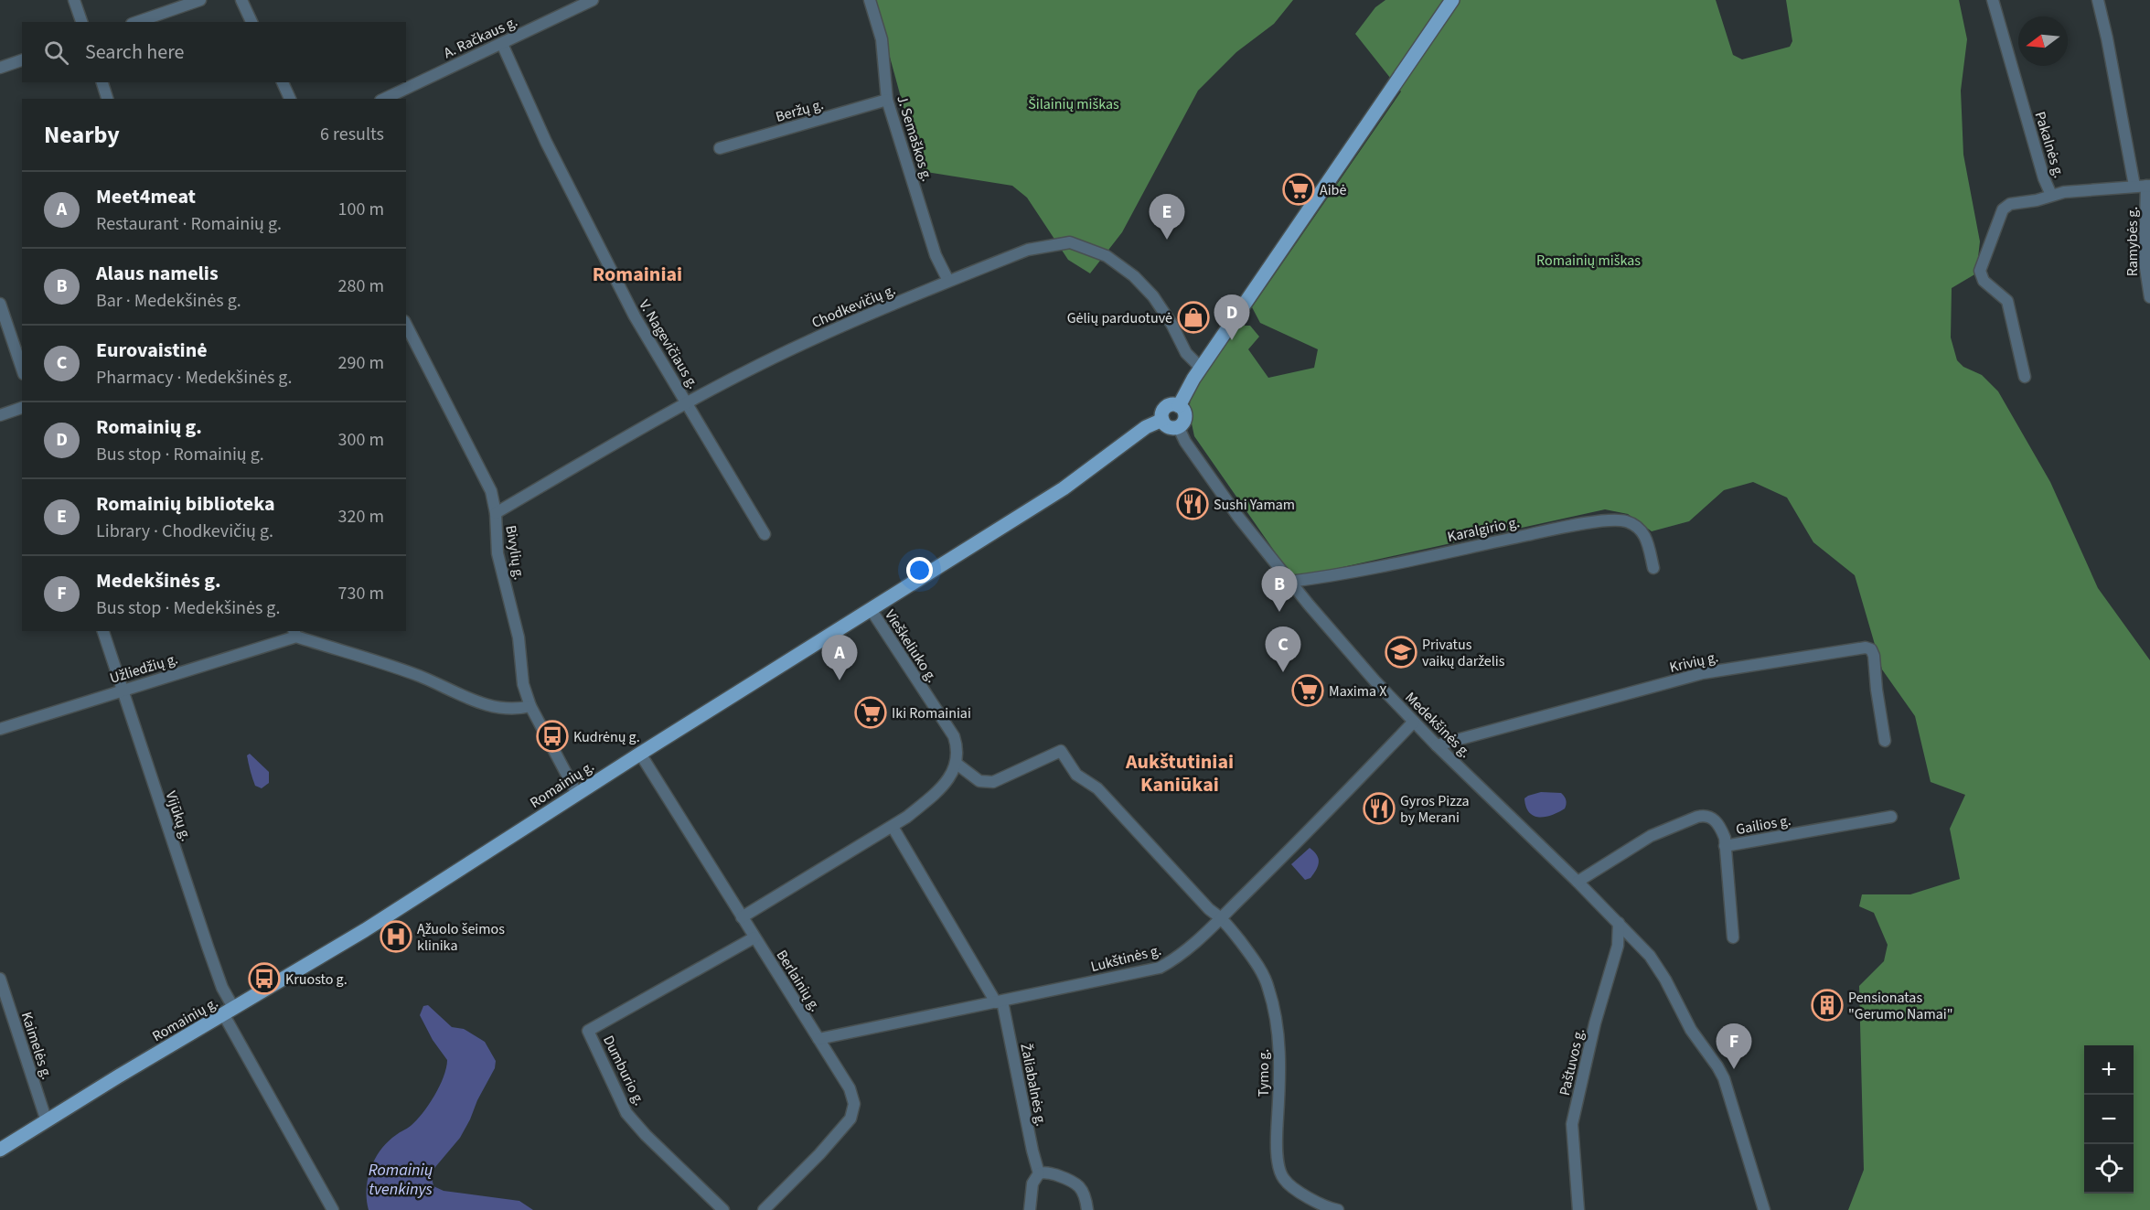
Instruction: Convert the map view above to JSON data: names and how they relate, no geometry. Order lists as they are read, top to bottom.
{
  "streets": {
    "main road": ["Romainių g."],
    "street": [
      "A. Račkaus g.",
      "Beržų g.",
      "J. Semaškos g.",
      "Pakalnės g.",
      "Ramybės g.",
      "Chodkevičių g.",
      "V. Nagevičiaus g.",
      "Karalgirio g.",
      "Bivylių g.",
      "Vieškeliuko g.",
      "Krivių g.",
      "Užliedžių g.",
      "Medekšinės g.",
      "Vijūkų g.",
      "Gailios g.",
      "Lukštinės g.",
      "Berlainių g.",
      "Kaimelės g.",
      "Paštuvos g.",
      "Dumburio g.",
      "Tymo g.",
      "Žaliabalnės g."
    ]
  },
  "crossings": [
    ["A. Račkaus g.", "V. Nagevičiaus g."],
    ["Beržų g.", "J. Semaškos g."],
    ["J. Semaškos g.", "Chodkevičių g."],
    ["Chodkevičių g.", "V. Nagevičiaus g."],
    ["Chodkevičių g.", "Bivylių g."],
    ["Karalgirio g.", "Medekšinės g."],
    ["Bivylių g.", "Romainių g."],
    ["Vieškeliuko g.", "Romainių g."],
    ["Vieškeliuko g.", "Tymo g."],
    ["Krivių g.", "Medekšinės g."],
    ["Užliedžių g.", "Vijūkų g."],
    ["Medekšinės g.", "Romainių g."],
    ["Medekšinės g.", "Gailios g."],
    ["Medekšinės g.", "Lukštinės g."],
    ["Medekšinės g.", "Paštuvos g."],
    ["Romainių g.", "Vijūkų g."],
    ["Romainių g.", "Berlainių g."],
    ["Romainių g.", "Kaimelės g."],
    ["Lukštinės g.", "Berlainių g."],
    ["Lukštinės g.", "Tymo g."],
    ["Lukštinės g.", "Žaliabalnės g."],
    ["Berlainių g.", "Dumburio g."]
  ],
  "districts": ["Romainiai", "Aukštutiniai Kaniūkai"],
  "water": ["Romainių tvenkinys"],
  "parks": ["Šilainių miškas", "Romainių miškas"],
  "places": {
    "supermarket": ["Aibė", "Maxima X", "Iki Romainiai"],
    "shop": ["Gėlių parduotuvė"],
    "restaurant": ["Sushi Yamam", "Gyros Pizza by Merani"],
    "school or university": ["Privatus vaikų darželis"],
    "bus stop": ["Kudrėnų g.", "Kruosto g."],
    "hospital": ["Ąžuolo šeimos klinika"],
    "building": ["Pensionatas \"Gerumo Namai\""]
  },
  "north": "left",
  "page": {
    "search": "Search here",
    "heading": ["Nearby", "6 results"],
    "list": [
      {
        "mark": "A",
        "name": "Meet4meat",
        "note": "Restaurant · Romainių g.",
        "value": "100 m"
      },
      {
        "mark": "B",
        "name": "Alaus namelis",
        "note": "Bar · Medekšinės g.",
        "value": "280 m"
      },
      {
        "mark": "C",
        "name": "Eurovaistinė",
        "note": "Pharmacy · Medekšinės g.",
        "value": "290 m"
      },
      {
        "mark": "D",
        "name": "Romainių g.",
        "note": "Bus stop · Romainių g.",
        "value": "300 m"
      },
      {
        "mark": "E",
        "name": "Romainių biblioteka",
        "note": "Library · Chodkevičių g.",
        "value": "320 m"
      },
      {
        "mark": "F",
        "name": "Medekšinės g.",
        "note": "Bus stop · Medekšinės g.",
        "value": "730 m"
      }
    ],
    "pins": [
      "E",
      "D",
      "B",
      "C",
      "A",
      "F"
    ],
    "map_buttons": ["+", "−"]
  }
}
